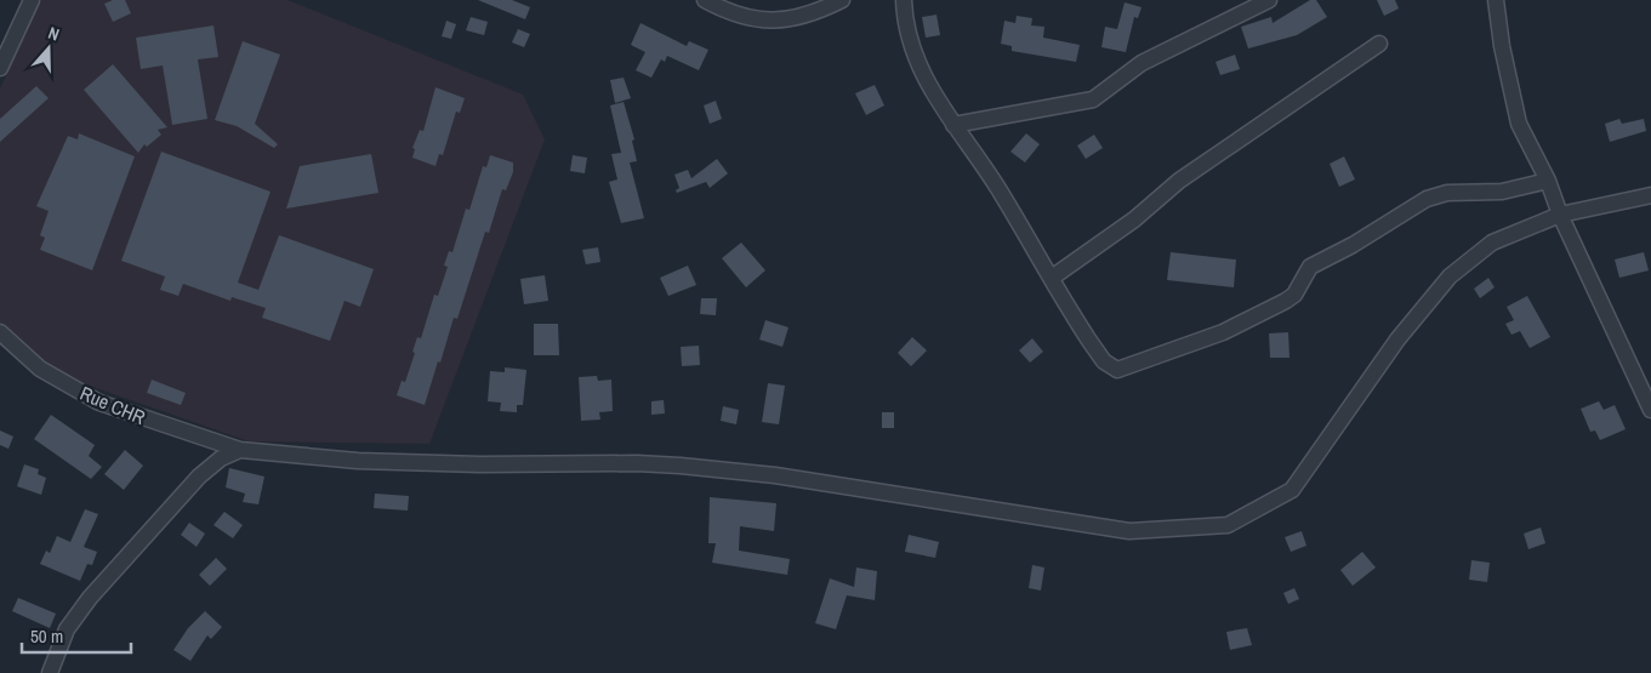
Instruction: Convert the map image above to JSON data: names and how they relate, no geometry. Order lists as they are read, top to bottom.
{
  "streets": {
    "street": ["Rue CHR"]
  },
  "scale_bar": "50 m",
  "north": "top"
}
